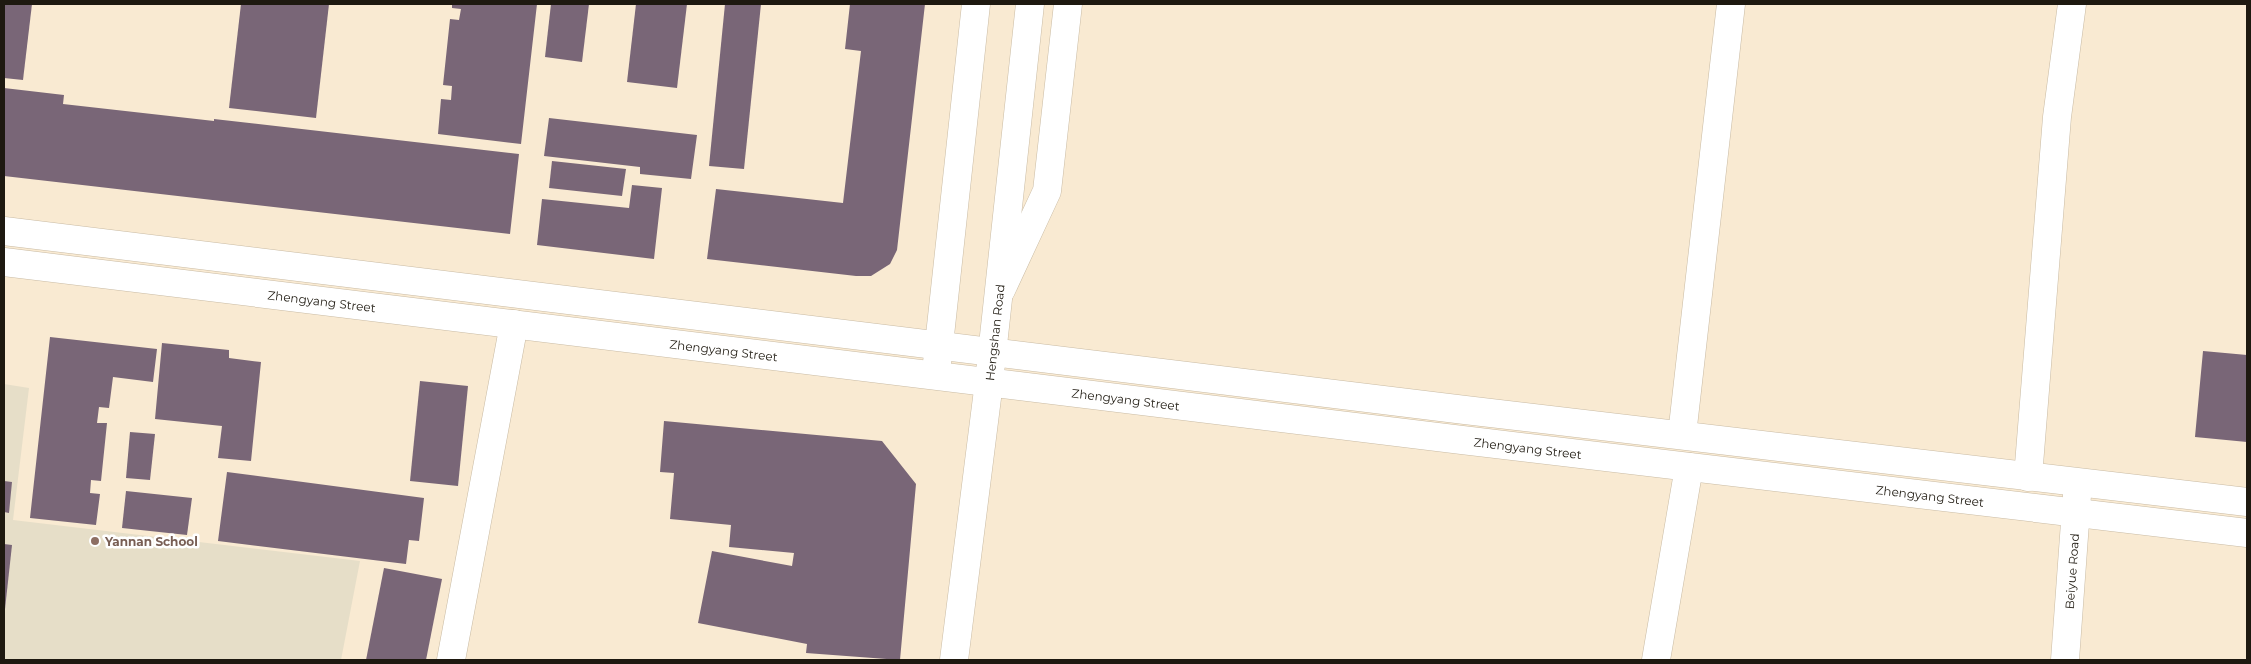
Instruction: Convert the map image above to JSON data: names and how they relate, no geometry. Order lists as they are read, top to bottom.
{
  "streets": {
    "main road": ["Zhengyang Street", "Hengshan Road", "Beiyue Road"]
  },
  "crossings": [
    ["Zhengyang Street", "Hengshan Road"],
    ["Zhengyang Street", "Beiyue Road"]
  ],
  "places": ["Yannan School"]
}
